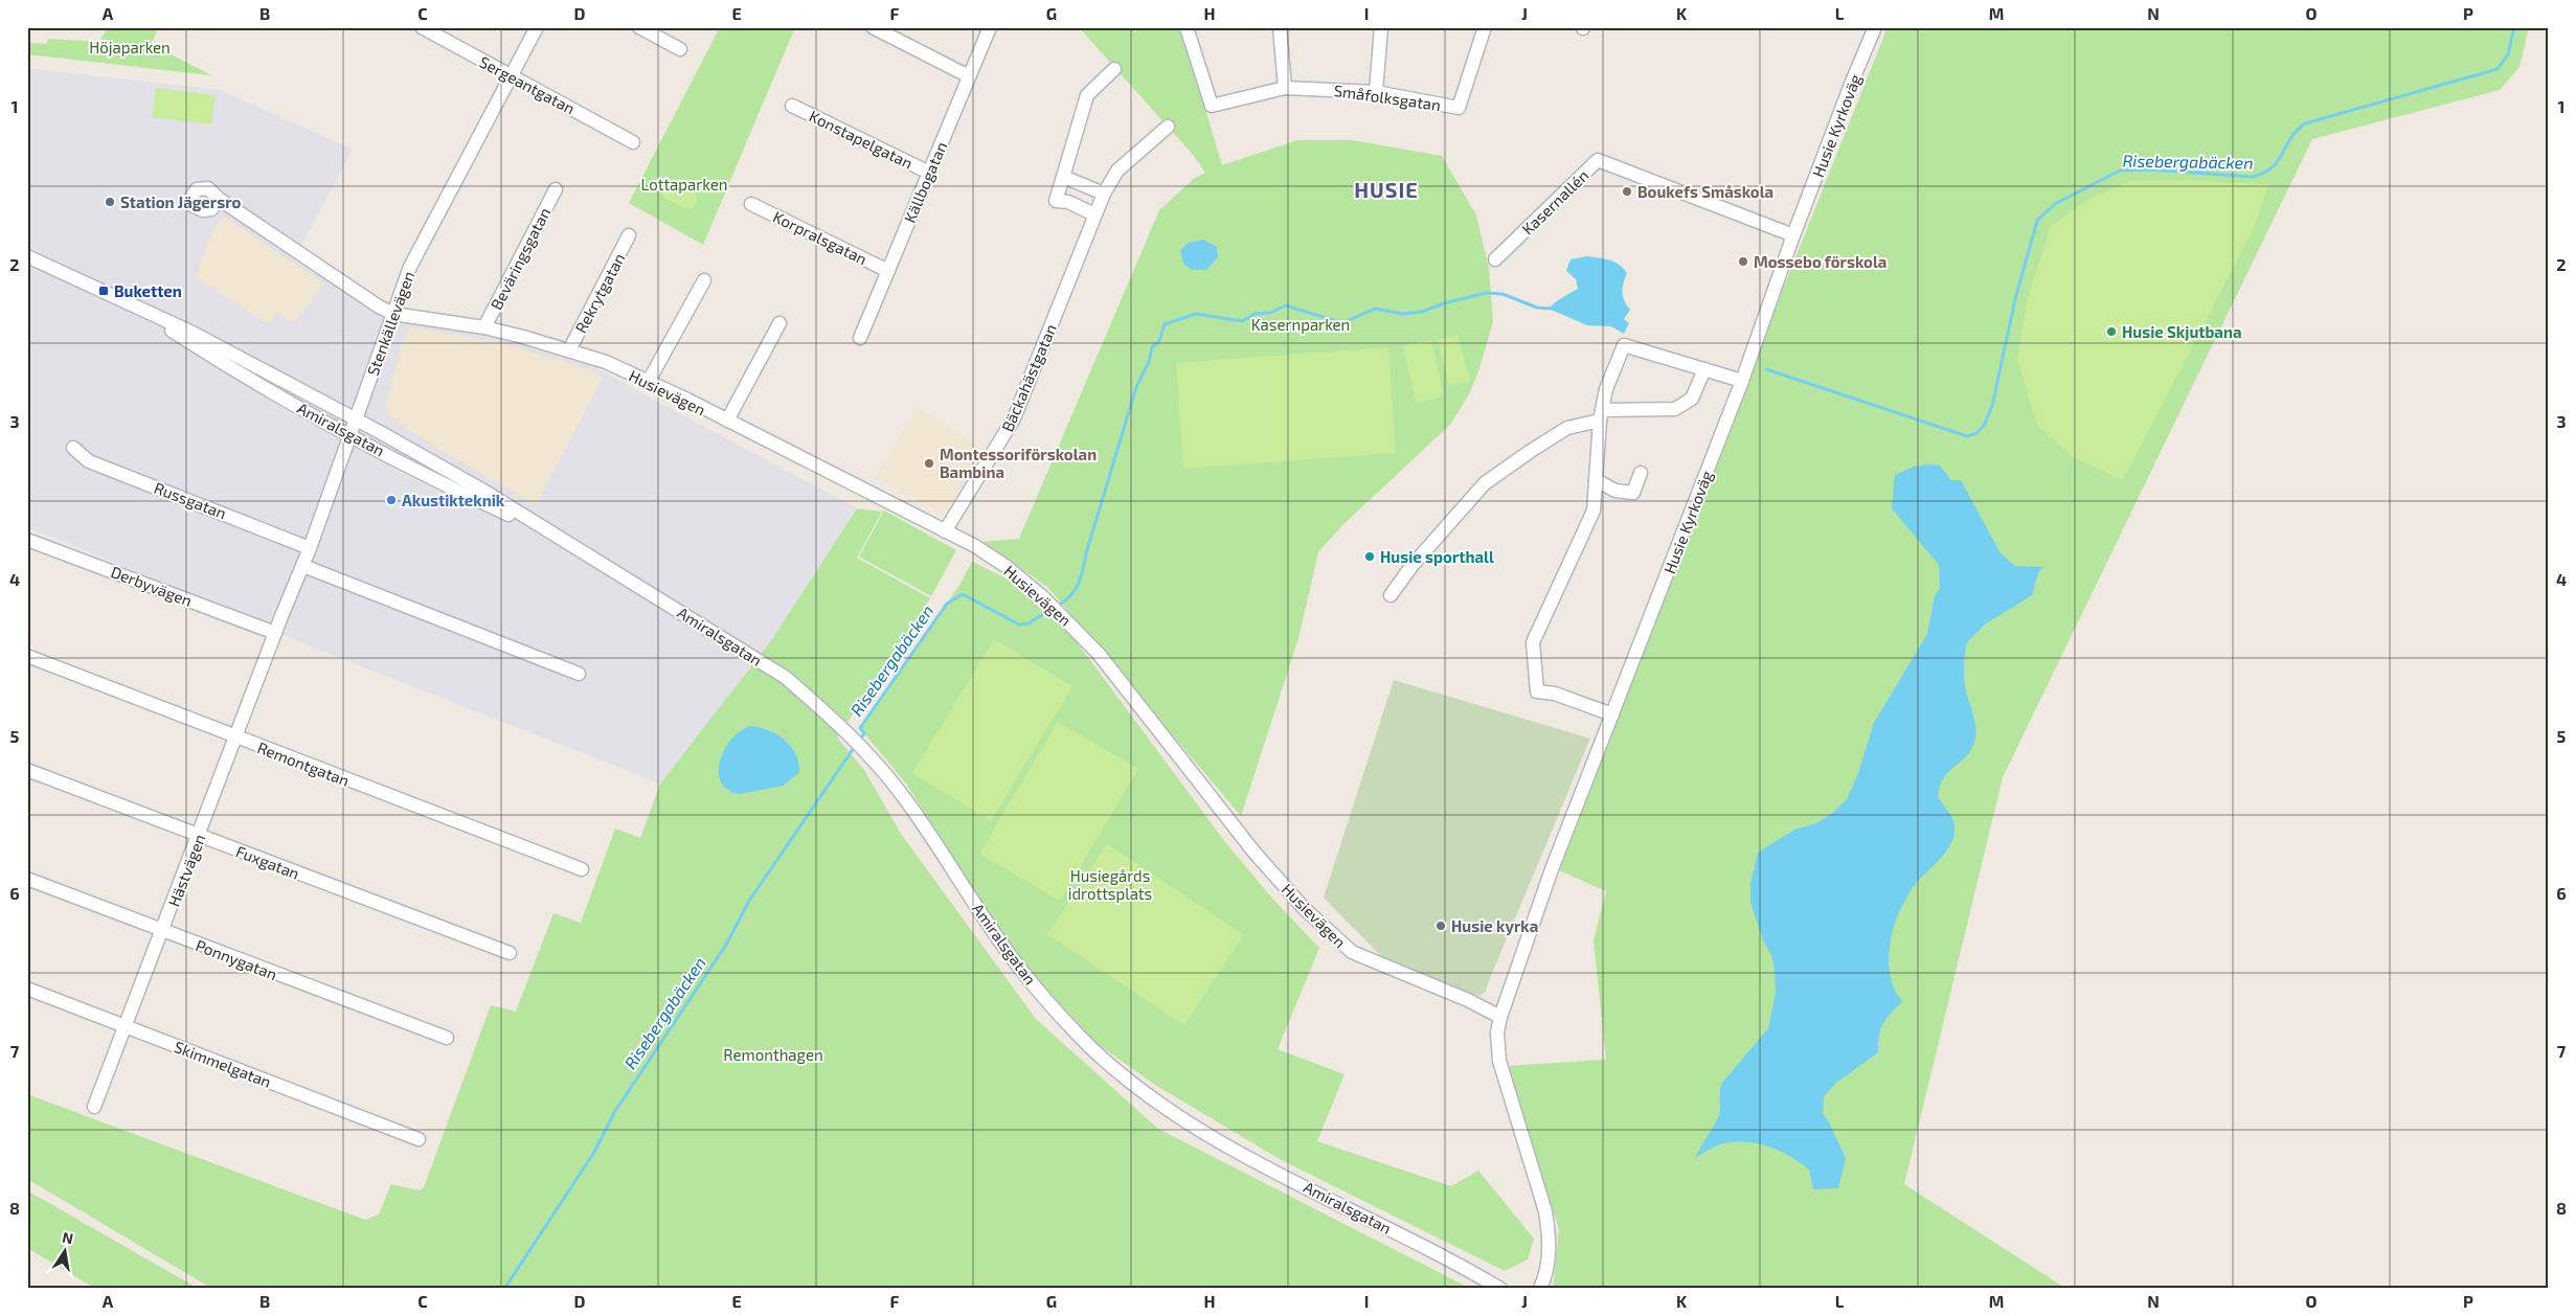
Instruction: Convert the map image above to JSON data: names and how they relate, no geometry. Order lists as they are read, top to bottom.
{
  "streets": {
    "street": [
      "Sergeantgatan",
      "Småfolksgatan",
      "Husie Kyrkoväg",
      "Konstapelgatan",
      "Källbogatan",
      "Kasernallén",
      "Korpralsgatan",
      "Beväringsgatan",
      "Rekrytgatan",
      "Stenkällevägen",
      "Bäckahästgatan",
      "Husievägen",
      "Amiralsgatan",
      "Russgatan",
      "Derbyvägen",
      "Remontgatan",
      "Fuxgatan",
      "Hästvägen",
      "Ponnygatan",
      "Skimmelgatan"
    ]
  },
  "crossings": [
    ["Sergeantgatan", "Stenkällevägen"],
    ["Husie Kyrkoväg", "Kasernallén"],
    ["Husie Kyrkoväg", "Husievägen"],
    ["Konstapelgatan", "Källbogatan"],
    ["Källbogatan", "Korpralsgatan"],
    ["Beväringsgatan", "Husievägen"],
    ["Rekrytgatan", "Husievägen"],
    ["Stenkällevägen", "Husievägen"],
    ["Stenkällevägen", "Amiralsgatan"],
    ["Stenkällevägen", "Russgatan"],
    ["Stenkällevägen", "Derbyvägen"],
    ["Stenkällevägen", "Hästvägen"],
    ["Bäckahästgatan", "Husievägen"],
    ["Derbyvägen", "Hästvägen"],
    ["Remontgatan", "Hästvägen"],
    ["Fuxgatan", "Hästvägen"],
    ["Hästvägen", "Ponnygatan"],
    ["Hästvägen", "Skimmelgatan"]
  ],
  "districts": ["HUSIE"],
  "water": ["Risebergabäcken"],
  "parks": [
    "Höjaparken",
    "Lottaparken",
    "Kasernparken",
    "Husiegårds idrottsplats",
    "Remonthagen"
  ],
  "places": {
    "other": [
      "Boukefs Småskola",
      "Station Jägersro",
      "Mossebo förskola",
      "Husie Skjutbana",
      "Montessoriförskolan Bambina",
      "Akustikteknik",
      "Husie sporthall",
      "Husie kyrka"
    ],
    "transit": ["Buketten"]
  },
  "north": "top",
  "grid": {
    "columns": [
      "A",
      "B",
      "C",
      "D",
      "E",
      "F",
      "G",
      "H",
      "I",
      "J",
      "K",
      "L",
      "M",
      "N",
      "O",
      "P"
    ],
    "rows": [
      "1",
      "2",
      "3",
      "4",
      "5",
      "6",
      "7",
      "8"
    ]
  }
}
